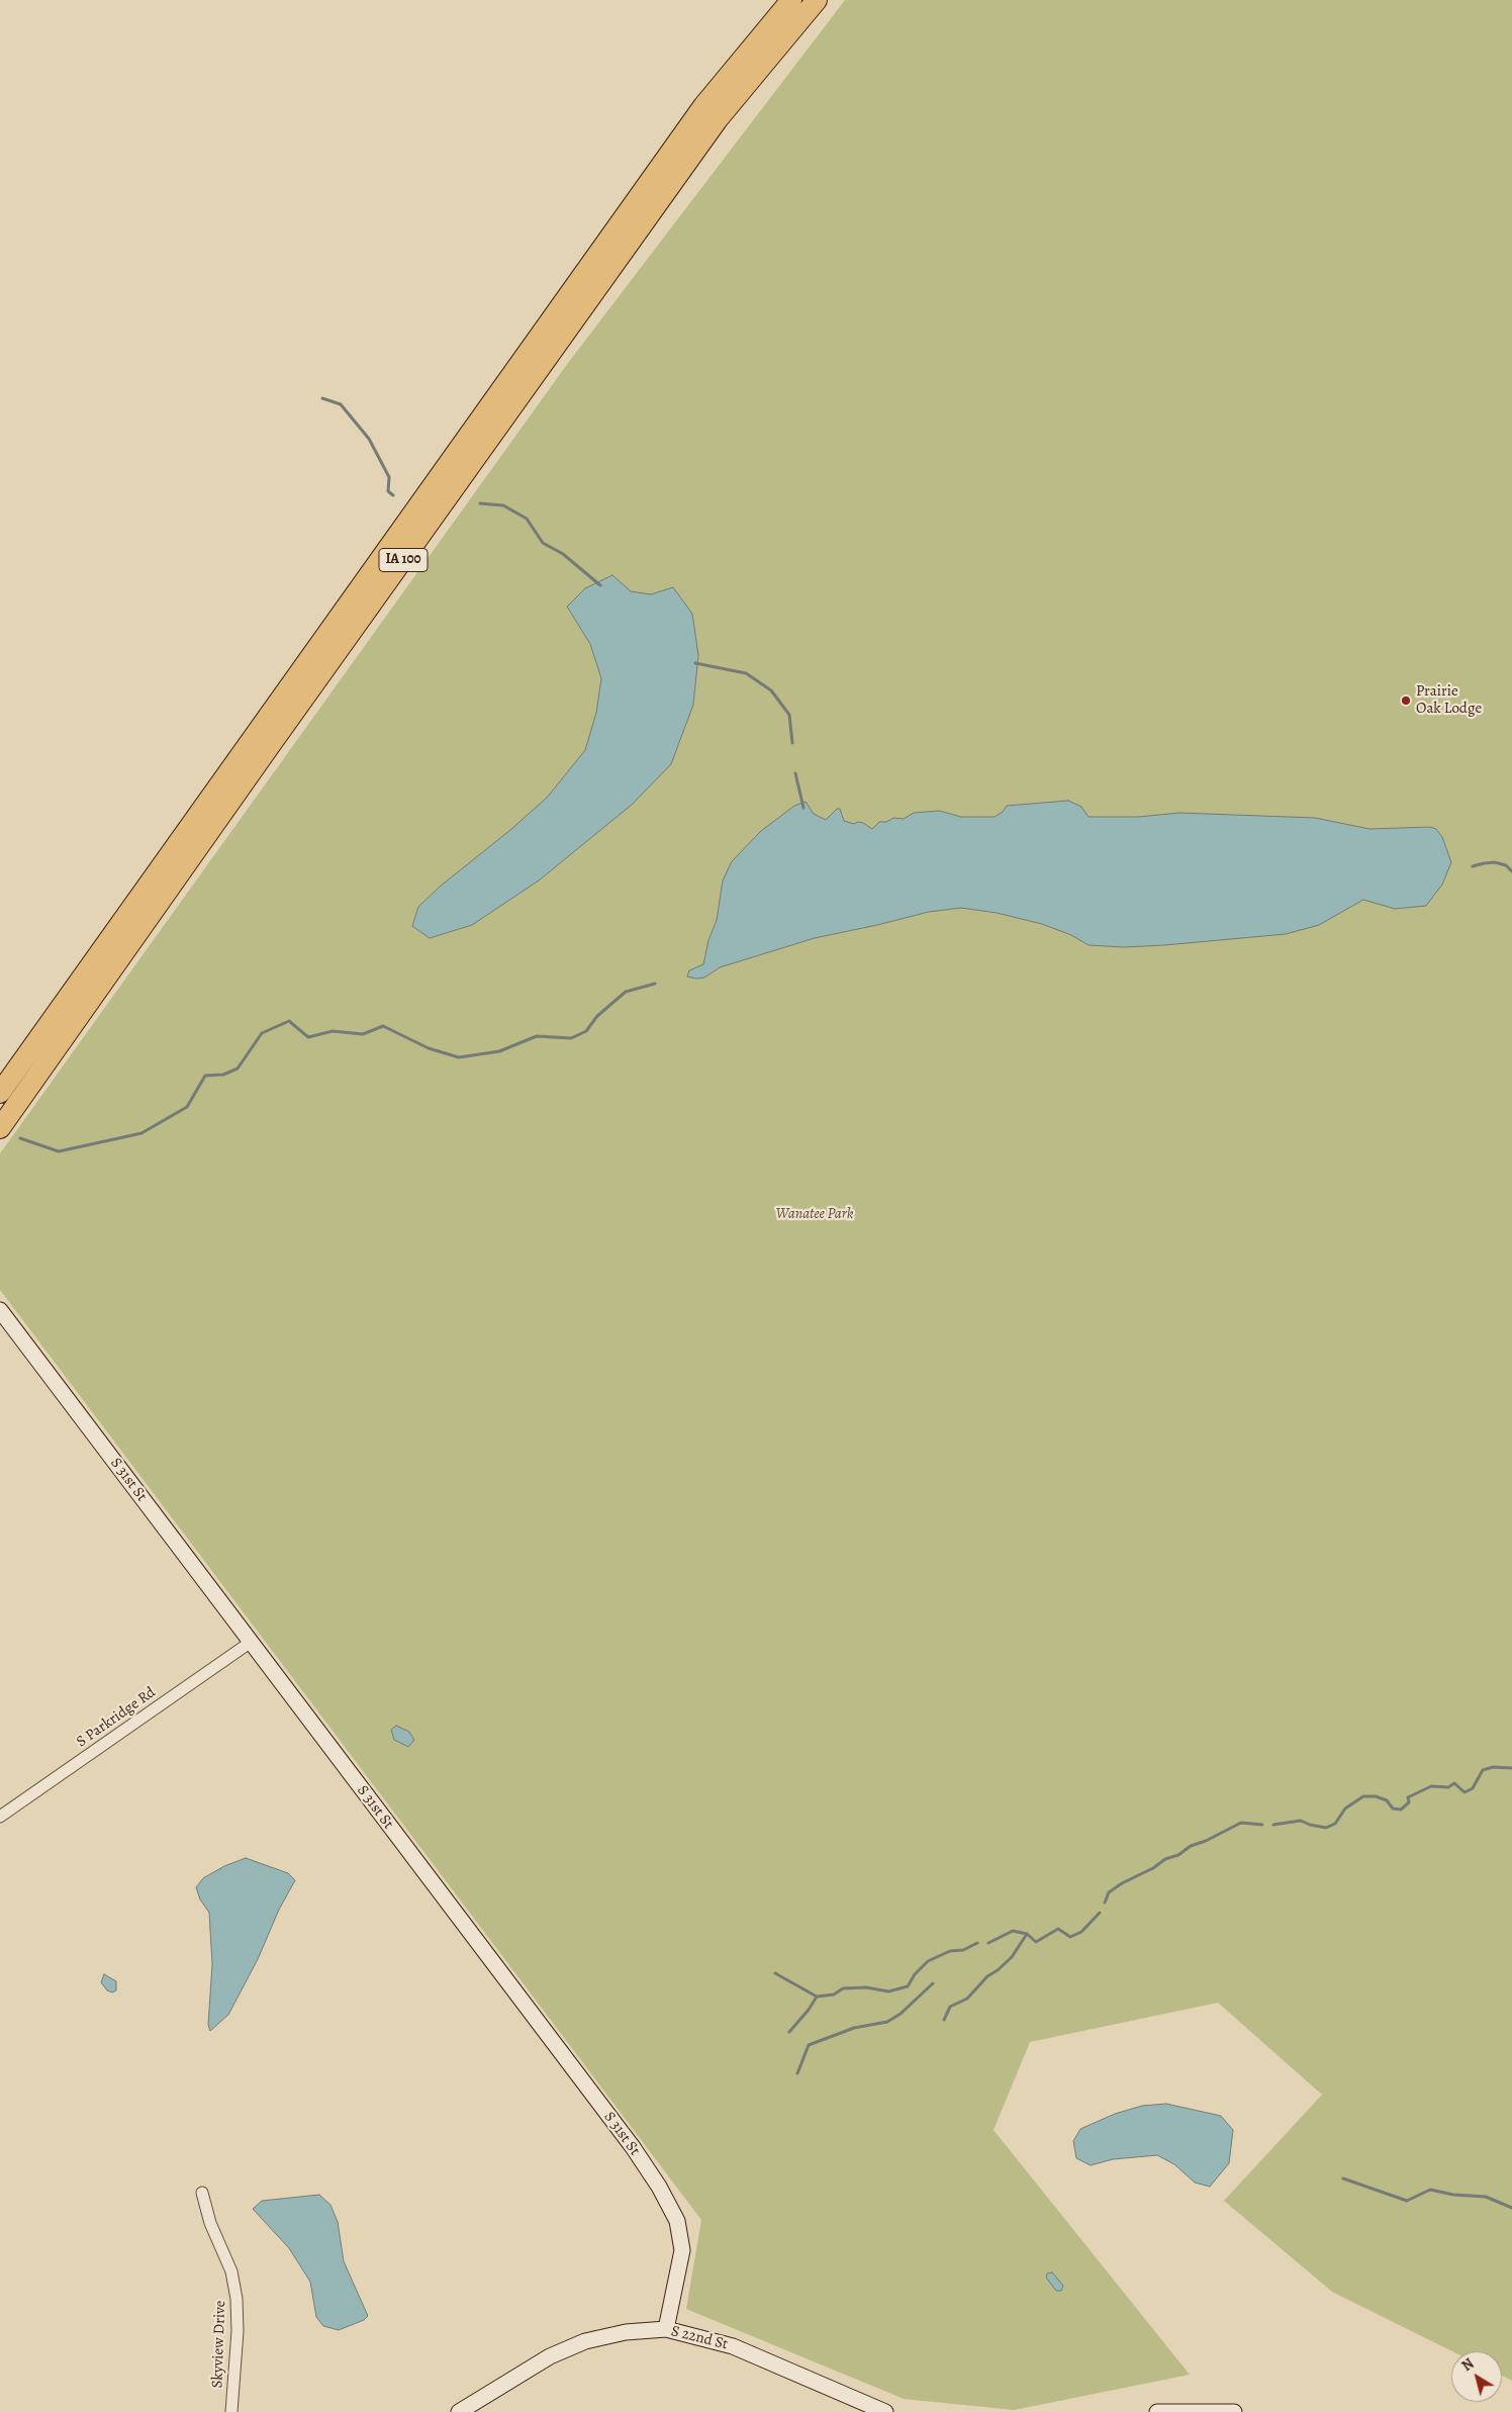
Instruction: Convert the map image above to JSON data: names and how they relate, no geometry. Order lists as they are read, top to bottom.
{
  "streets": {
    "highway": ["IA 100"],
    "street": [
      "S 31st St",
      "S Parkridge Rd",
      "S 22nd St",
      "Skyview Drive"
    ]
  },
  "crossings": [
    ["S 31st St", "S Parkridge Rd"],
    ["S 31st St", "S 22nd St"]
  ],
  "parks": ["Wanatee Park"],
  "places": ["Prairie Oak Lodge"],
  "north": "top left"
}
